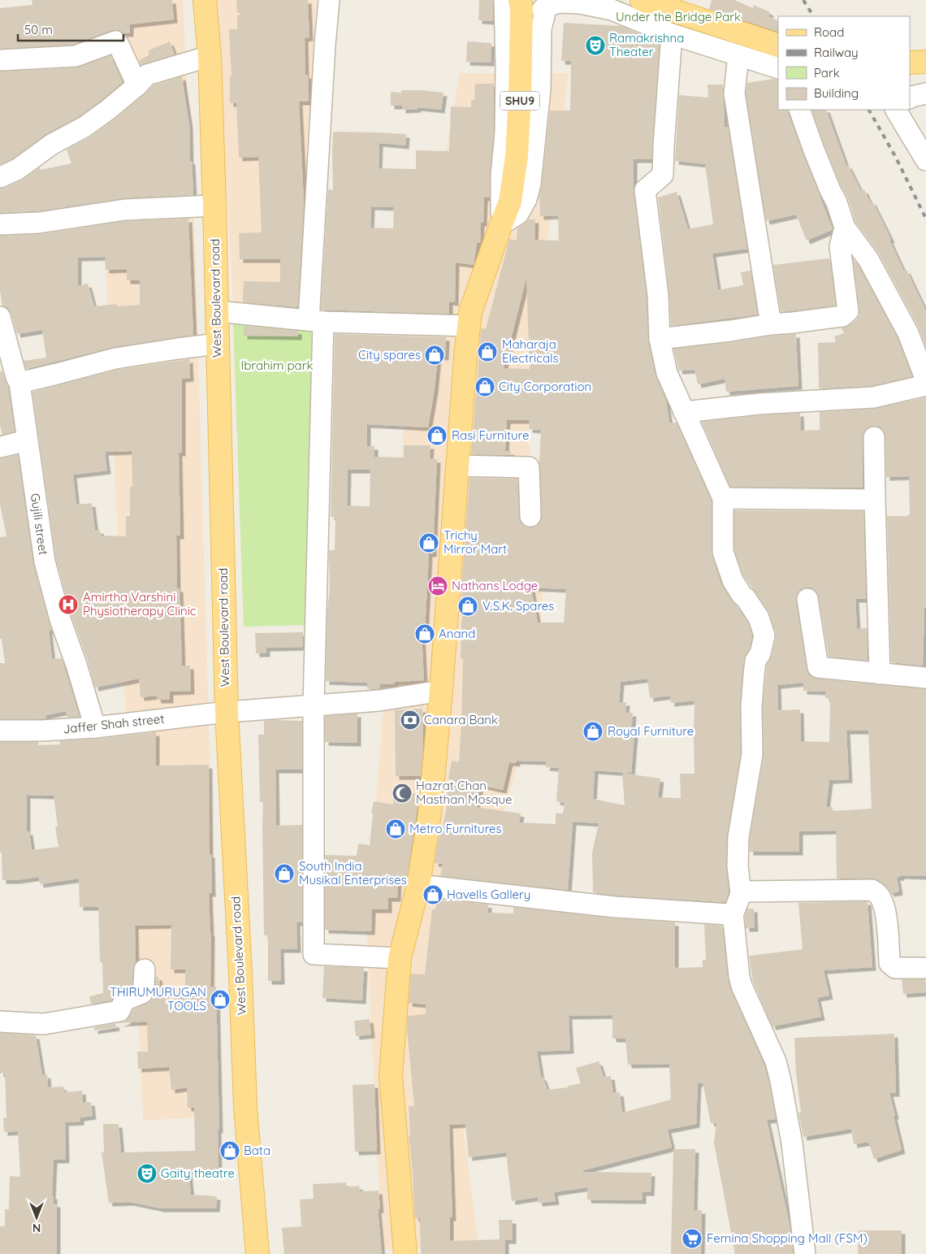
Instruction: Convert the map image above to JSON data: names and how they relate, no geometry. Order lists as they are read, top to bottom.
{
  "streets": {
    "main road": ["SHU9", "West Boulevard road"],
    "street": ["Gujili street", "Jaffer Shah street"]
  },
  "crossings": [
    ["SHU9", "Jaffer Shah street"],
    ["West Boulevard road", "Jaffer Shah street"],
    ["Gujili street", "Jaffer Shah street"]
  ],
  "parks": ["Under the Bridge Park", "Ibrahim park"],
  "places": {
    "theatre": ["Ramakrishna Theater", "Gaity theatre"],
    "shop": [
      "Maharaja Electricals",
      "City spares",
      "City Corporation",
      "Rasi Furniture",
      "Trichy Mirror Mart",
      "V.S.K. Spares",
      "Anand",
      "Royal Furniture",
      "Metro Furnitures",
      "South India Musikal Enterprises",
      "Havells Gallery",
      "THIRUMURUGAN TOOLS",
      "Bata"
    ],
    "hotel": ["Nathans Lodge"],
    "hospital": ["Amirtha Varshini Physiotherapy Clinic"],
    "bank": ["Canara Bank"],
    "mosque": ["Hazrat Chan Masthan Mosque"],
    "supermarket": ["Femina Shopping Mall (FSM)"]
  },
  "legend": [
    "Road",
    "Railway",
    "Park",
    "Building"
  ],
  "scale_bar": "50 m",
  "north": "bottom"
}
